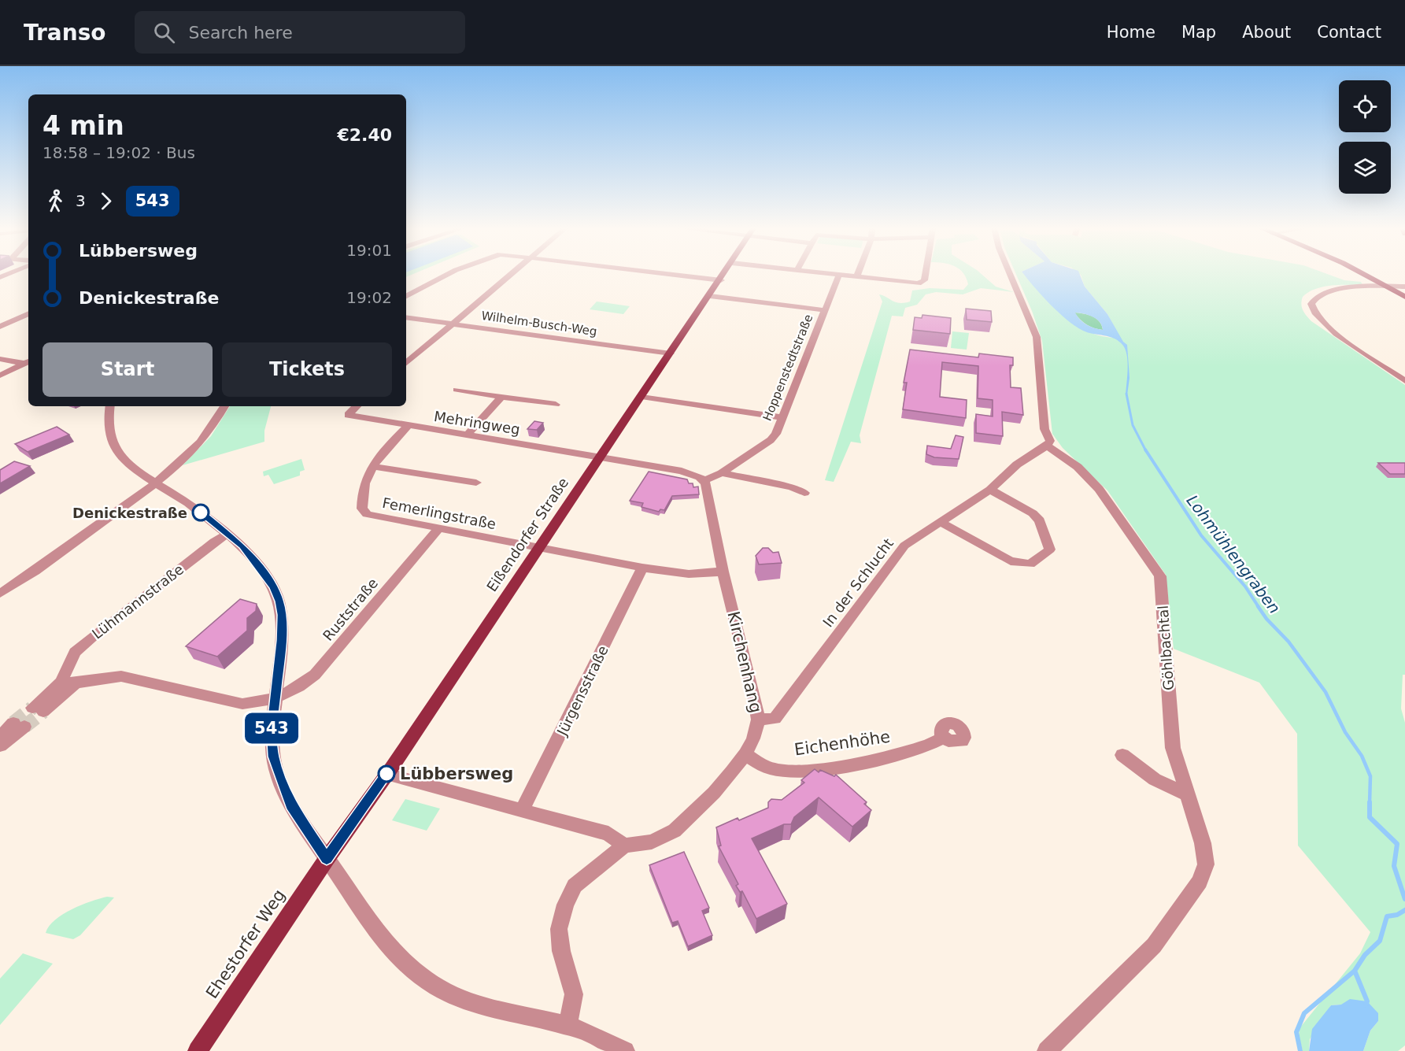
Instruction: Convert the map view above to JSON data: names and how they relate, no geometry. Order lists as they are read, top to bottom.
{
  "streets": {
    "main road": ["Eißendorfer Straße", "Ehestorfer Weg"],
    "street": [
      "Wilhelm-Busch-Weg",
      "Hoppenstedtstraße",
      "Mehringweg",
      "Femerlingstraße",
      "In der Schlucht",
      "Lühmannstraße",
      "Ruststraße",
      "Göhlbachtal",
      "Kirchenhang",
      "Jürgensstraße",
      "Eichenhöhe"
    ]
  },
  "crossings": [
    ["Wilhelm-Busch-Weg", "Eißendorfer Straße"],
    ["Hoppenstedtstraße", "Kirchenhang"],
    ["Mehringweg", "Femerlingstraße"],
    ["Mehringweg", "Eißendorfer Straße"],
    ["Femerlingstraße", "Eißendorfer Straße"],
    ["Femerlingstraße", "Ruststraße"],
    ["Femerlingstraße", "Kirchenhang"],
    ["Femerlingstraße", "Jürgensstraße"],
    ["Eißendorfer Straße", "Ehestorfer Weg"],
    ["In der Schlucht", "Göhlbachtal"],
    ["In der Schlucht", "Kirchenhang"],
    ["Kirchenhang", "Eichenhöhe"]
  ],
  "water": ["Lohmühlengraben"],
  "places": ["Denickestraße", "Lübbersweg"],
  "lines": ["bus line 543"],
  "page": {
    "header": "Transo",
    "search": "Search here",
    "nav": [
      "Home",
      "Map",
      "About",
      "Contact"
    ],
    "on_map": "543",
    "heading": ["4 min", "18:58 – 19:02 · Bus", "€2.40"],
    "legs": ["3", "543"],
    "list": [
      {
        "name": "Lübbersweg",
        "value": "19:01"
      },
      {
        "name": "Denickestraße",
        "value": "19:02"
      }
    ],
    "buttons": ["Start", "Tickets"]
  }
}
